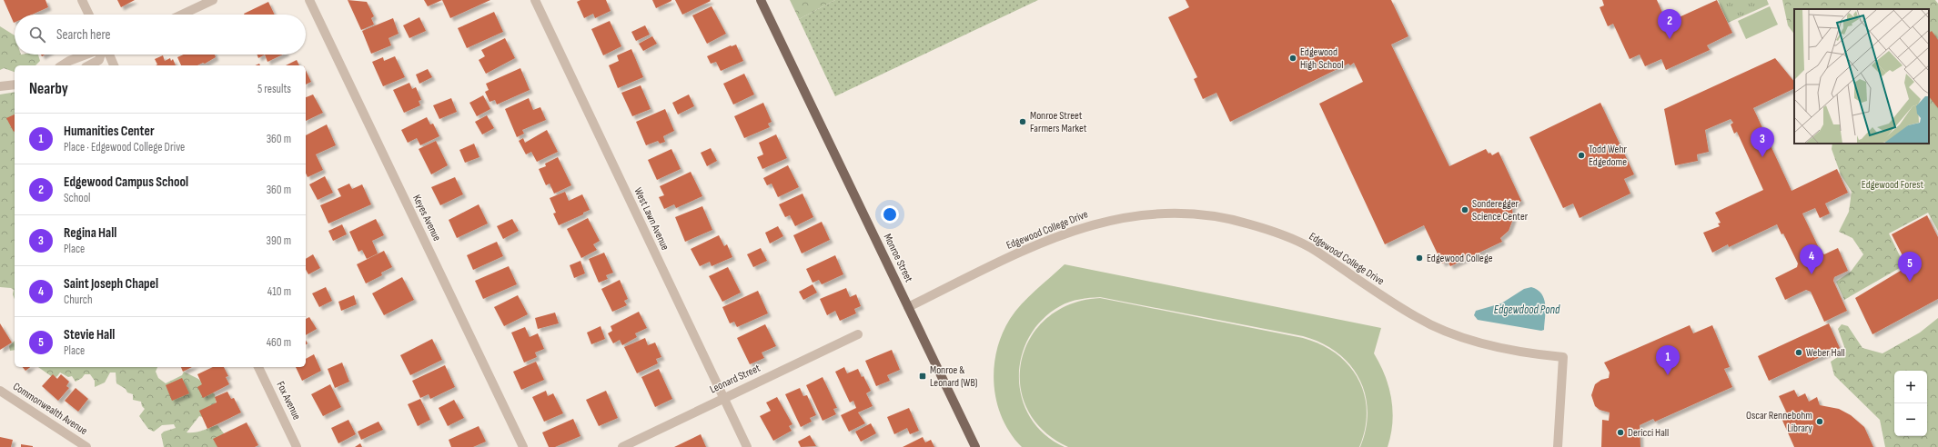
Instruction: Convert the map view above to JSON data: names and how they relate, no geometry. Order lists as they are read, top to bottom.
{
  "streets": {
    "main road": ["Monroe Street"],
    "street": [
      "Keyes Avenue",
      "West Lawn Avenue",
      "Edgewood College Drive",
      "Leonard Street",
      "Fox Avenue",
      "Commonwealth Avenue"
    ]
  },
  "crossings": [
    ["West Lawn Avenue", "Leonard Street"],
    ["Edgewood College Drive", "Monroe Street"]
  ],
  "water": ["Edgewdood Pond"],
  "parks": ["Edgewood Forest"],
  "places": {
    "other": [
      "Edgewood High School",
      "Monroe Street Farmers Market",
      "Todd Wehr Edgedome",
      "Sonderegger Science Center",
      "Edgewood College",
      "Weber Hall",
      "Oscar Rennebohm Library",
      "Dericci Hall"
    ],
    "transit": ["Monroe & Leonard (WB)"]
  },
  "page": {
    "pins": [
      "2",
      "3",
      "4",
      "5",
      "1"
    ],
    "search": "Search here",
    "heading": ["Nearby", "5 results"],
    "list": [
      {
        "mark": "1",
        "name": "Humanities Center",
        "note": "Place · Edgewood College Drive",
        "value": "360 m"
      },
      {
        "mark": "2",
        "name": "Edgewood Campus School",
        "note": "School",
        "value": "360 m"
      },
      {
        "mark": "3",
        "name": "Regina Hall",
        "note": "Place",
        "value": "390 m"
      },
      {
        "mark": "4",
        "name": "Saint Joseph Chapel",
        "note": "Church",
        "value": "410 m"
      },
      {
        "mark": "5",
        "name": "Stevie Hall",
        "note": "Place",
        "value": "460 m"
      }
    ],
    "map_buttons": ["+", "−"]
  }
}
